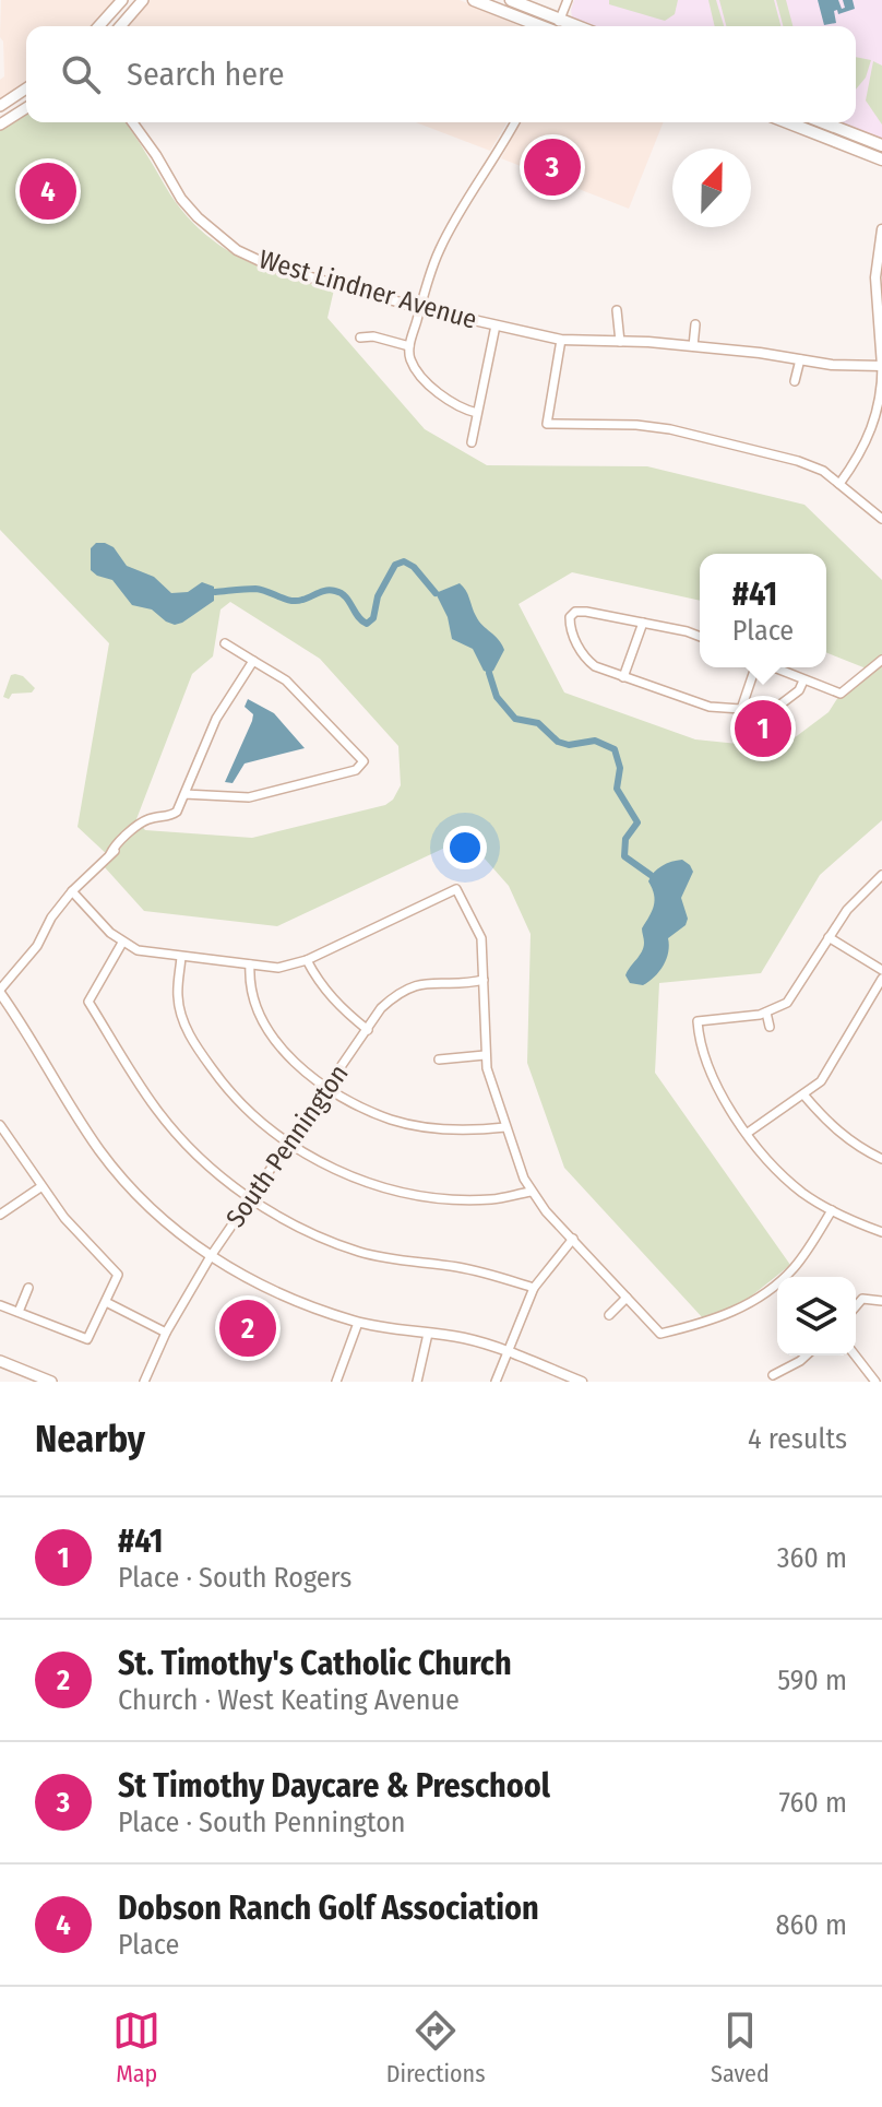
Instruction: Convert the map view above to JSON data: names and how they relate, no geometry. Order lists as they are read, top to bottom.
{
  "streets": {
    "street": ["West Lindner Avenue", "South Pennington"]
  },
  "north": "top",
  "page": {
    "search": "Search here",
    "pins": [
      "3",
      "4",
      "1",
      "2"
    ],
    "popup": ["#41", "Place"],
    "heading": ["Nearby", "4 results"],
    "list": [
      {
        "mark": "1",
        "name": "#41",
        "note": "Place · South Rogers",
        "value": "360 m"
      },
      {
        "mark": "2",
        "name": "St. Timothy's Catholic Church",
        "note": "Church · West Keating Avenue",
        "value": "590 m"
      },
      {
        "mark": "3",
        "name": "St Timothy Daycare & Preschool",
        "note": "Place · South Pennington",
        "value": "760 m"
      },
      {
        "mark": "4",
        "name": "Dobson Ranch Golf Association",
        "note": "Place",
        "value": "860 m"
      }
    ],
    "nav": ["Map", "Directions", "Saved"]
  }
}
